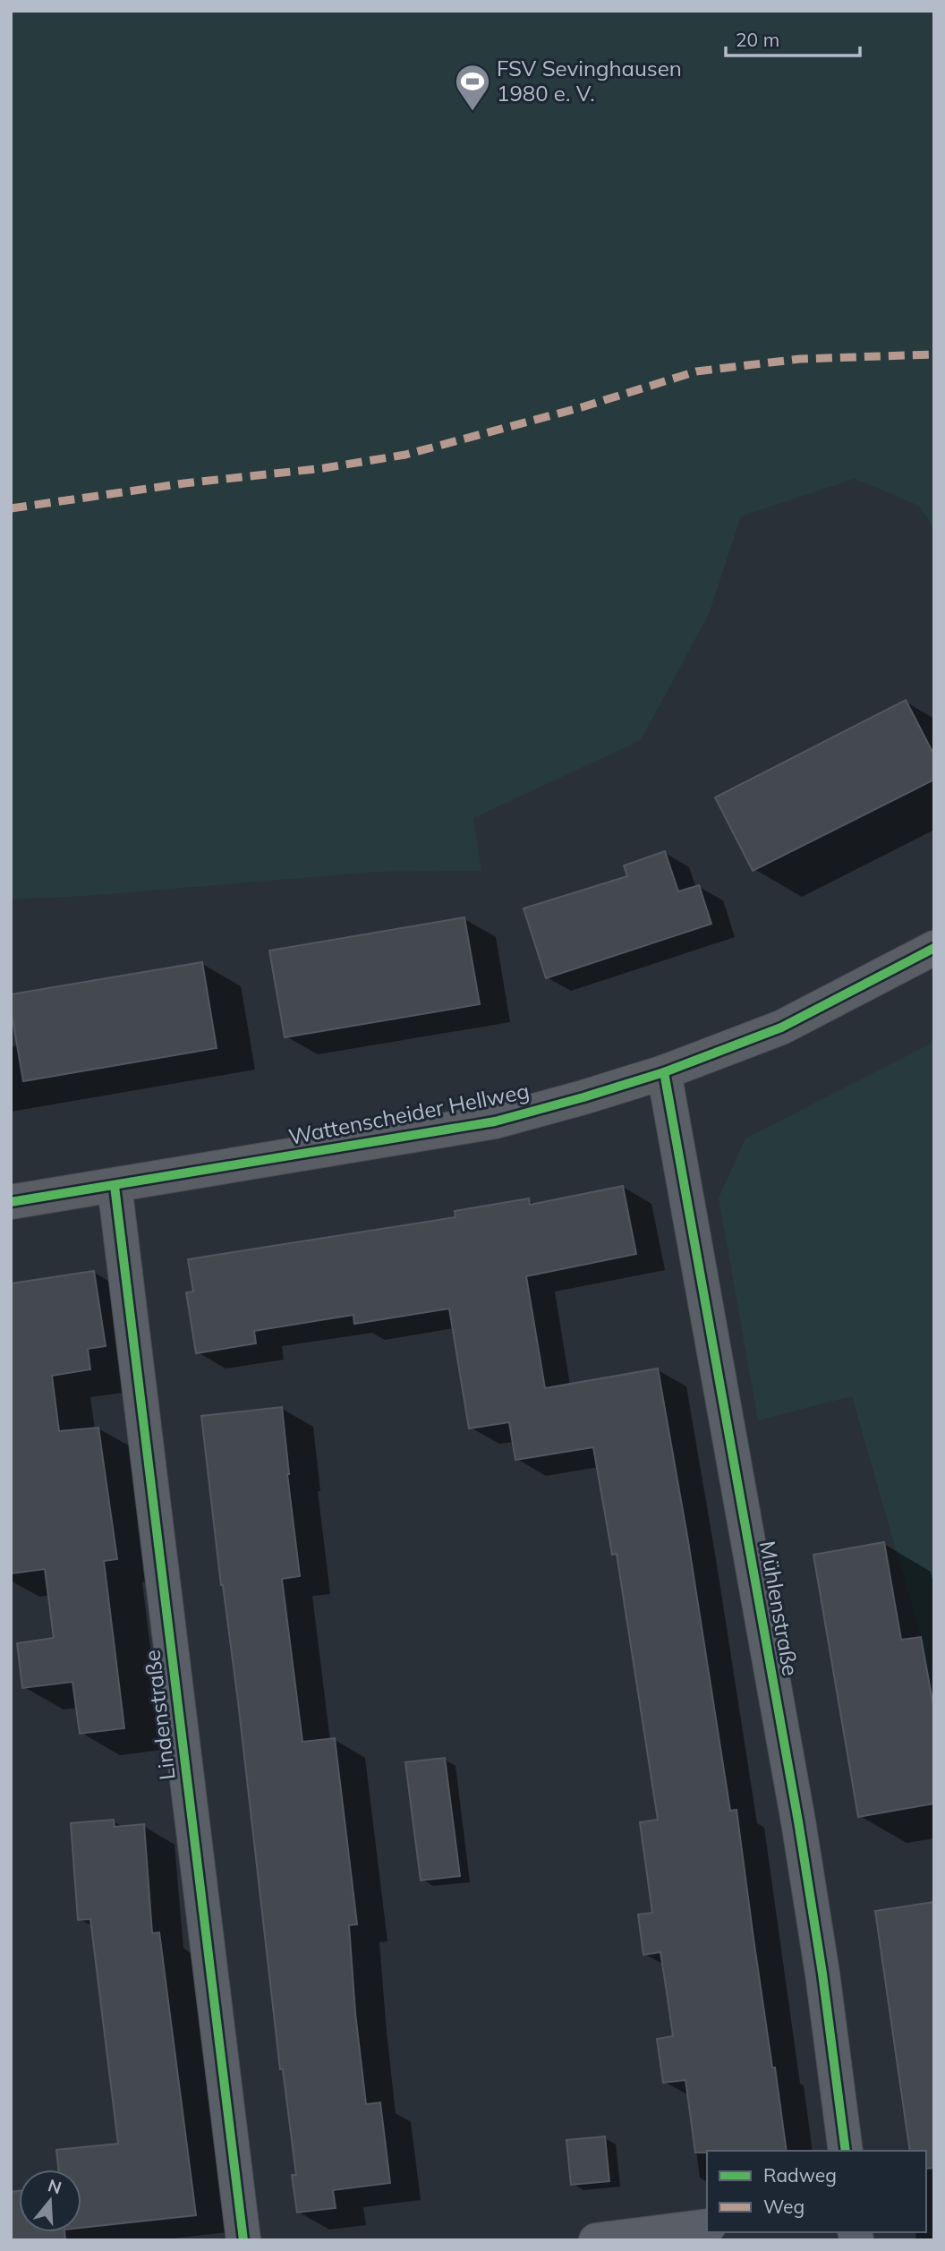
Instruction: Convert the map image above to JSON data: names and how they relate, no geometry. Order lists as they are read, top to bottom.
{
  "streets": {
    "main road": ["Wattenscheider Hellweg"],
    "street": ["Mühlenstraße", "Lindenstraße"]
  },
  "crossings": [
    ["Wattenscheider Hellweg", "Mühlenstraße"],
    ["Wattenscheider Hellweg", "Lindenstraße"]
  ],
  "places": {
    "sports": ["FSV Sevinghausen 1980 e. V."]
  },
  "legend": ["Radweg", "Weg"],
  "scale_bar": "20 m",
  "north": "top"
}
